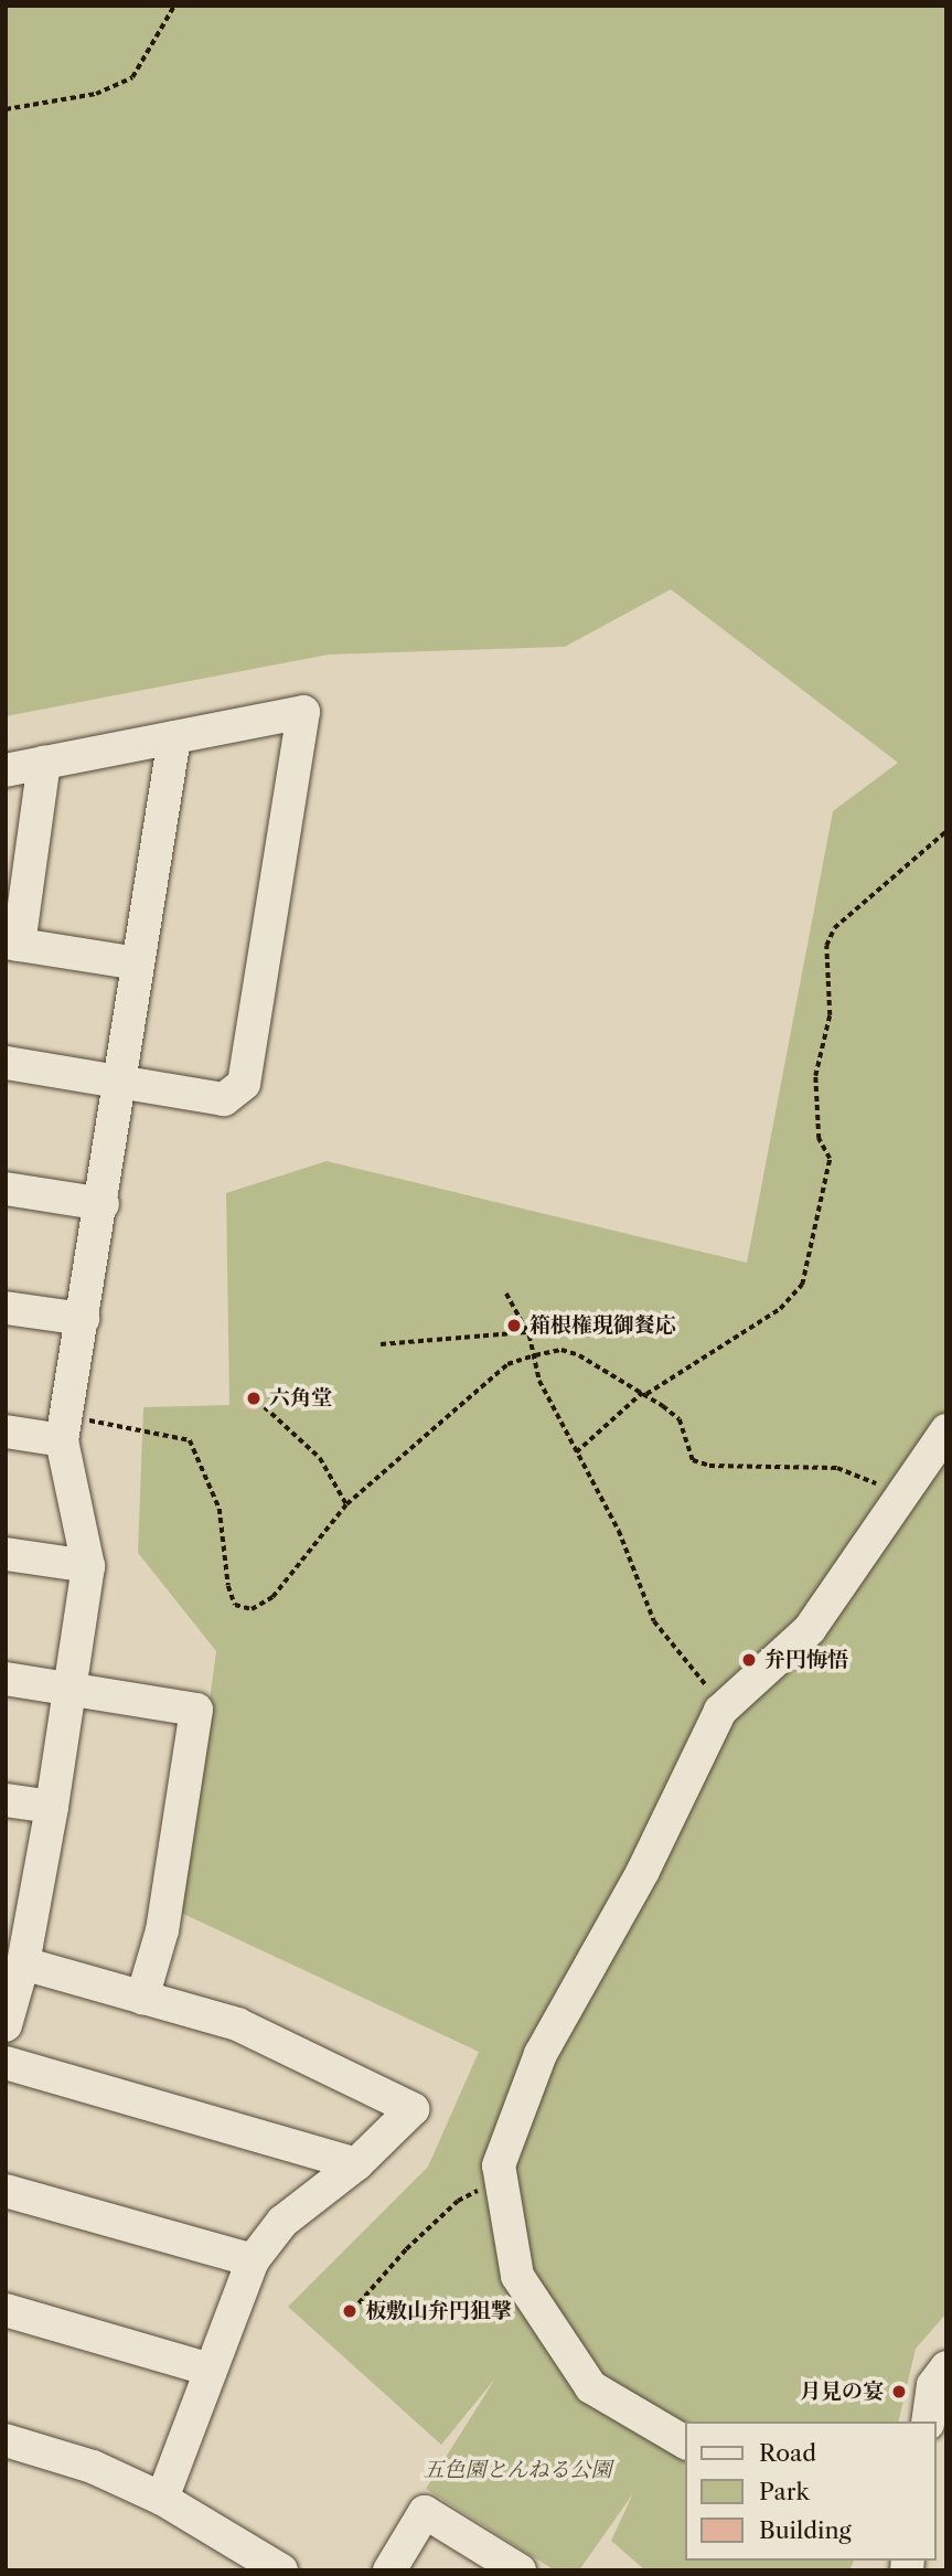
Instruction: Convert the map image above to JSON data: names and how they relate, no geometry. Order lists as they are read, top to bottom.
{
  "parks": ["五色園とんねる公園"],
  "places": [
    "箱根権現御餐応",
    "六角堂",
    "弁円悔悟",
    "板敷山弁円狙撃",
    "月見の宴"
  ],
  "legend": ["Road", "Park", "Building"]
}
